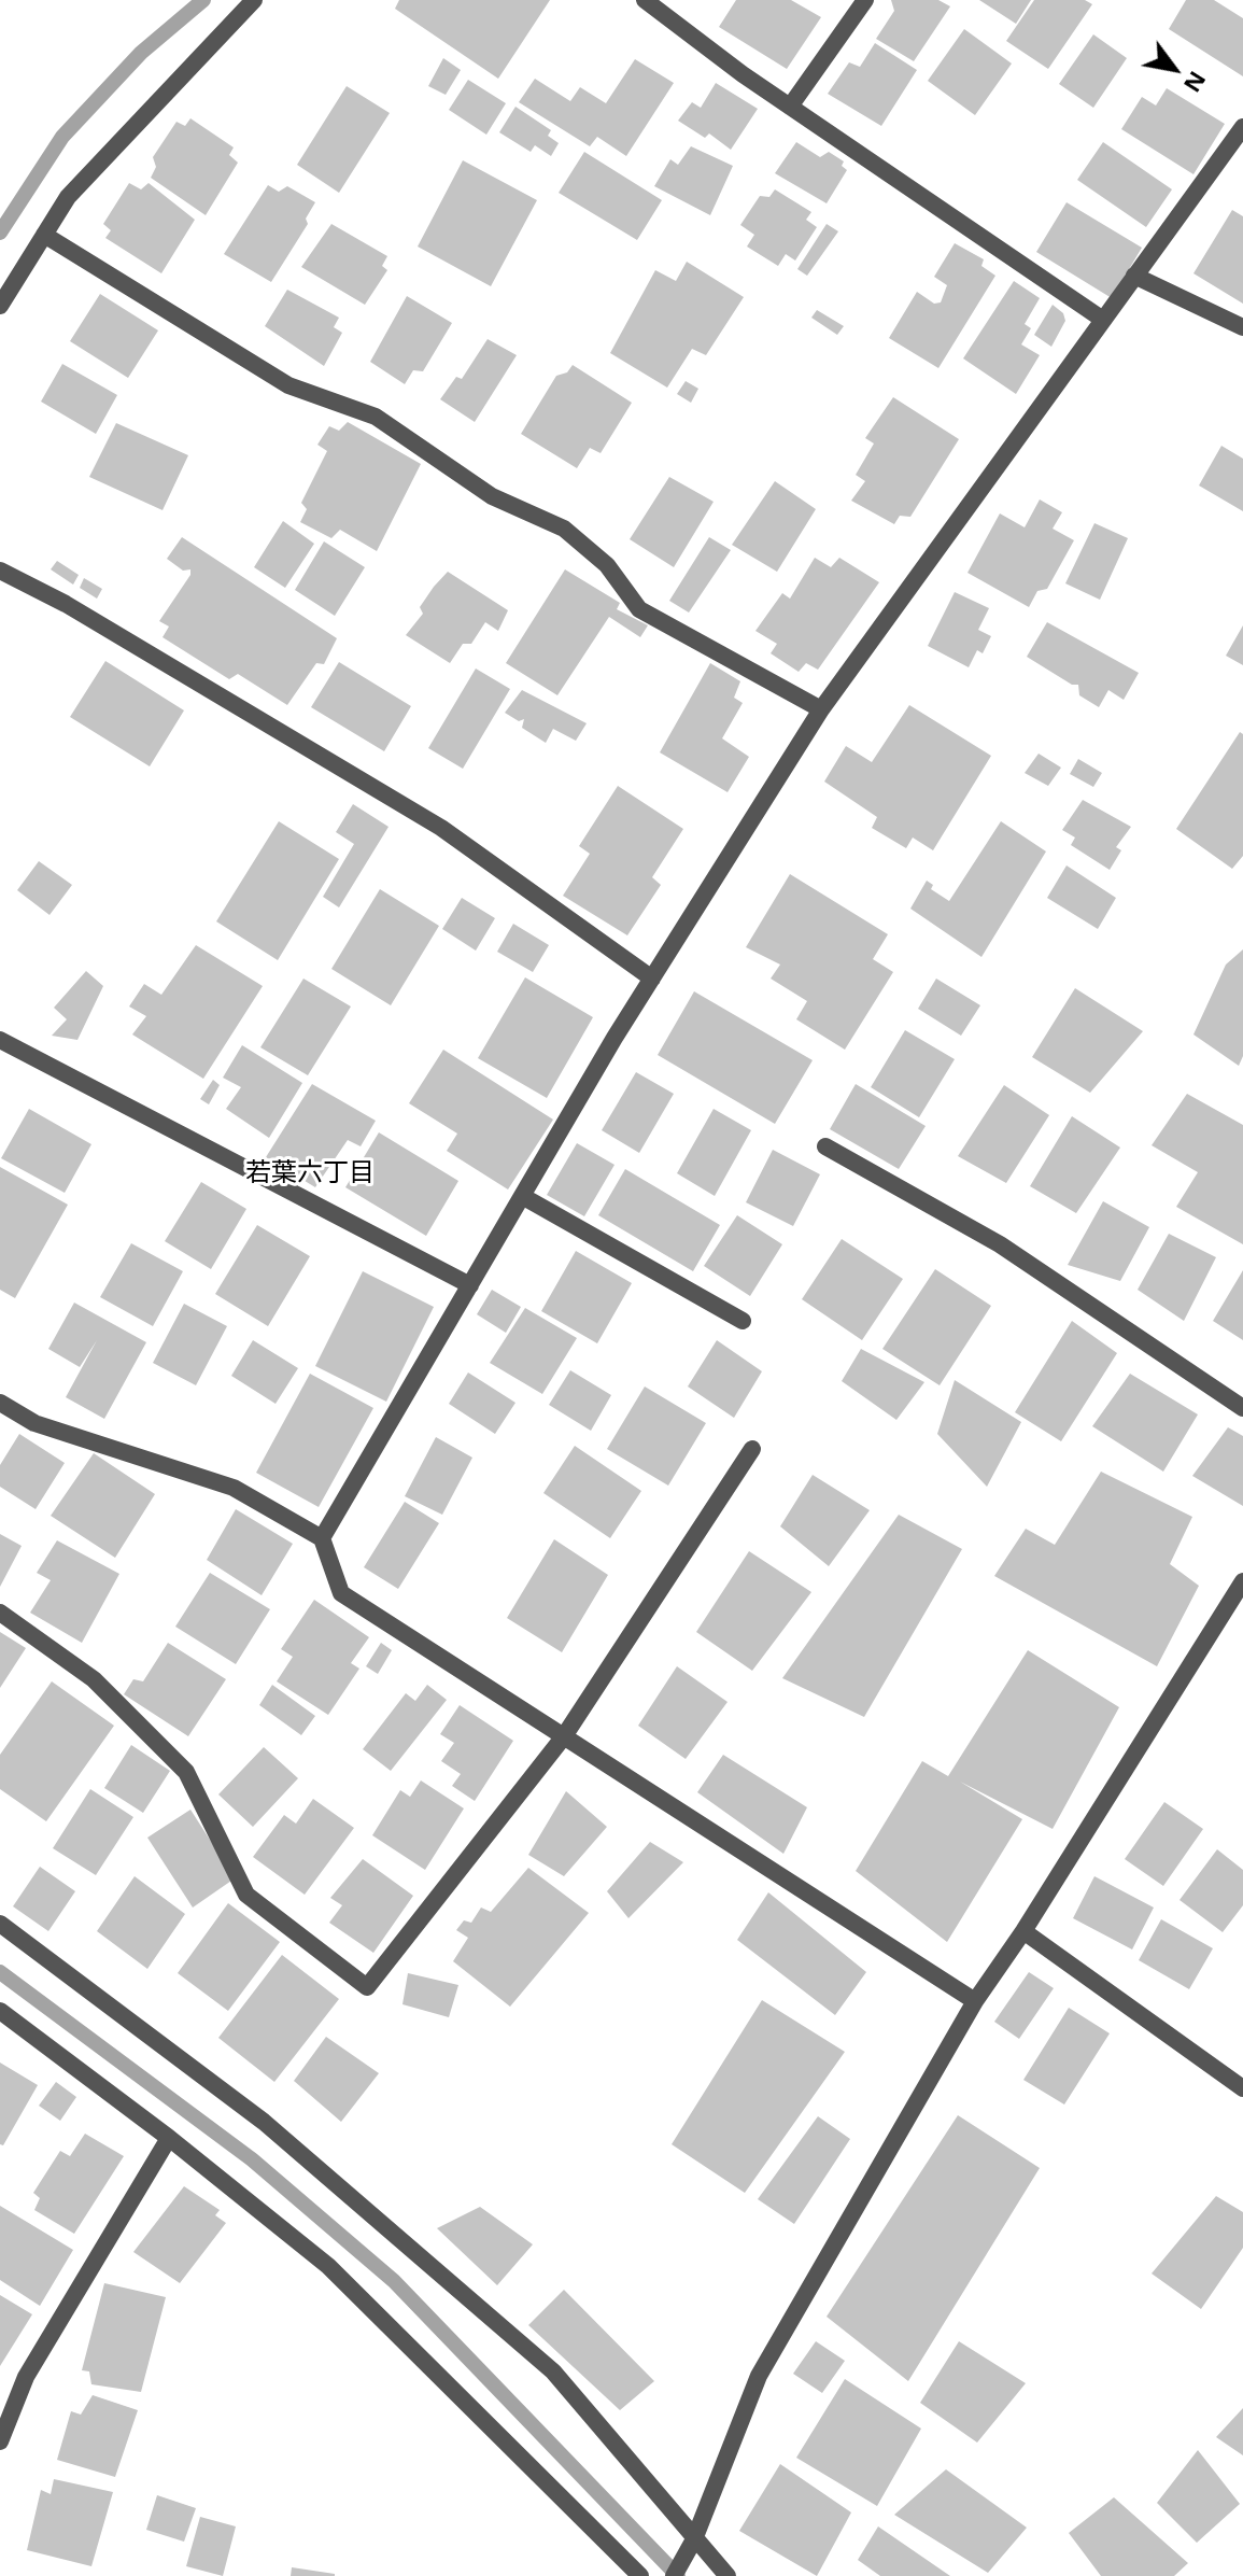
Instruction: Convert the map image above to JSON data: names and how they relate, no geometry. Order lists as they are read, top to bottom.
{
  "districts": ["若葉六丁目"],
  "north": "bottom right"
}
